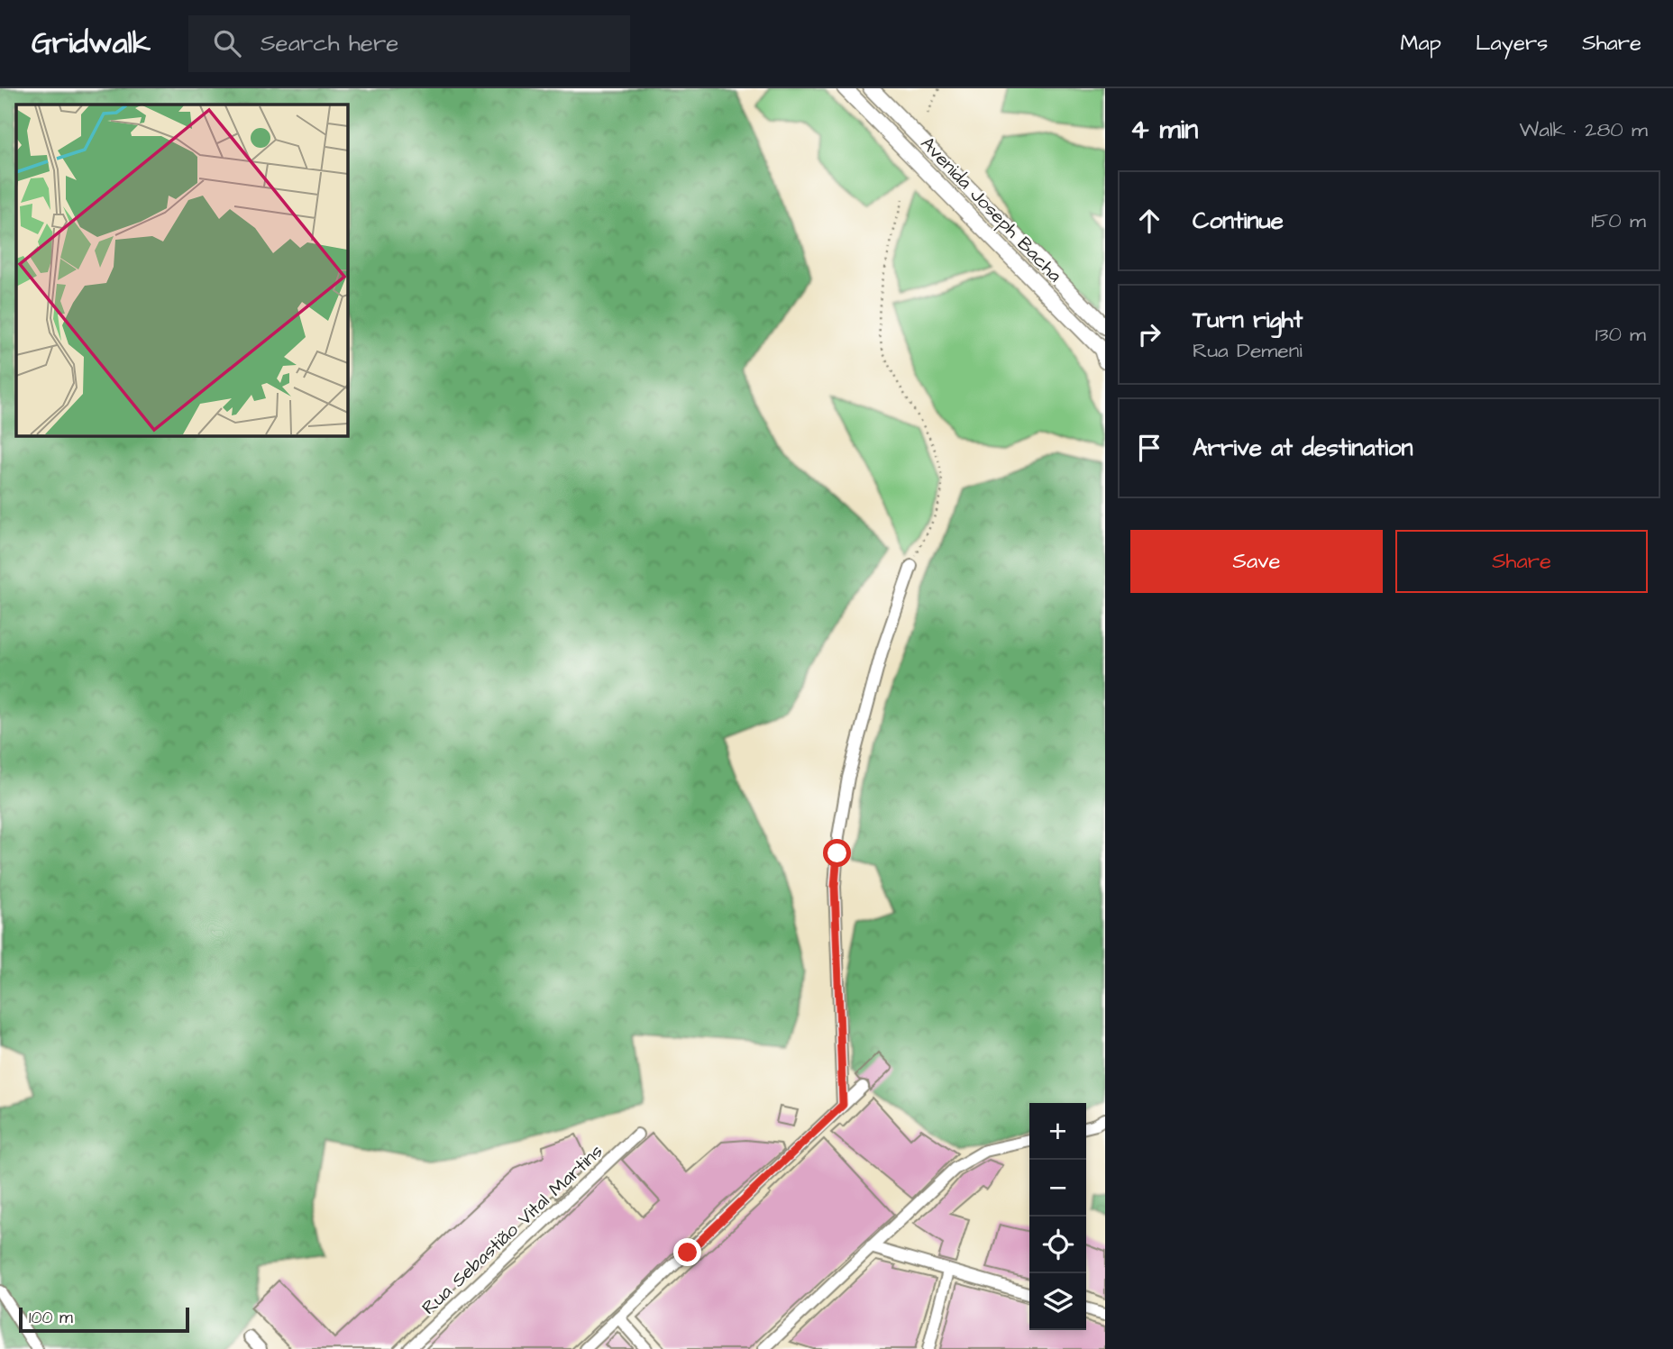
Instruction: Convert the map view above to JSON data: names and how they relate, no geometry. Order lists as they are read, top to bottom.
{
  "streets": {
    "main road": ["Avenida Joseph Bacha"],
    "street": ["Rua Sebastião Vital Martins"]
  },
  "scale_bar": "100 m",
  "page": {
    "header": "Gridwalk",
    "search": "Search here",
    "nav": ["Map", "Layers", "Share"],
    "heading": ["4 min", "Walk · 280 m"],
    "list": [
      ["Continue", "150 m"],
      ["Turn right", "Rua Demeni", "130 m"],
      "Arrive at destination"
    ],
    "buttons": ["Save", "Share"],
    "map_buttons": ["+", "−"],
    "scale": "100 m"
  }
}
